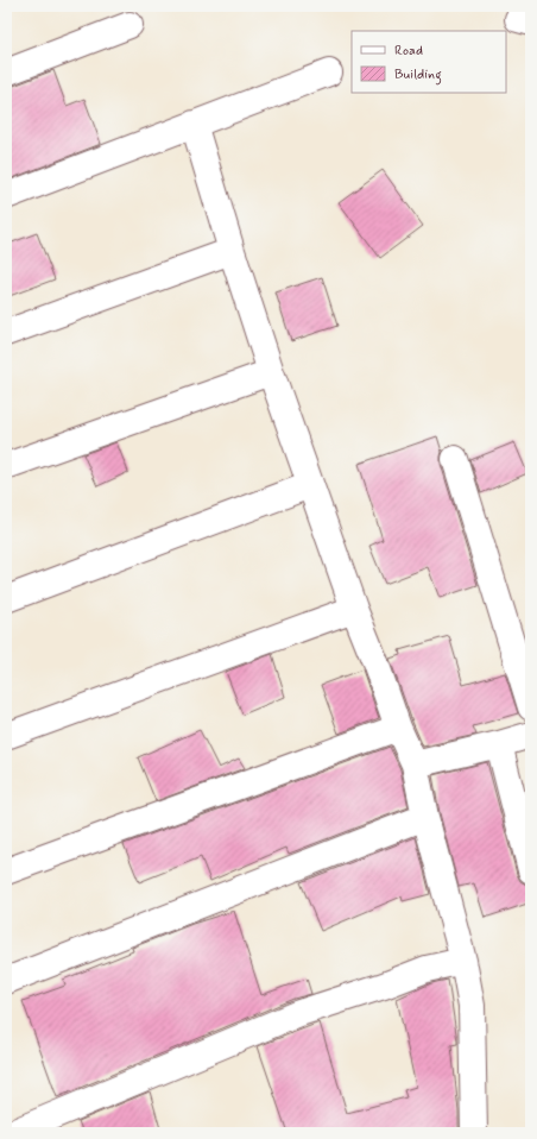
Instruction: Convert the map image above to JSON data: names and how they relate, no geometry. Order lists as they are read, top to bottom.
{
  "legend": ["Road", "Building"]
}
